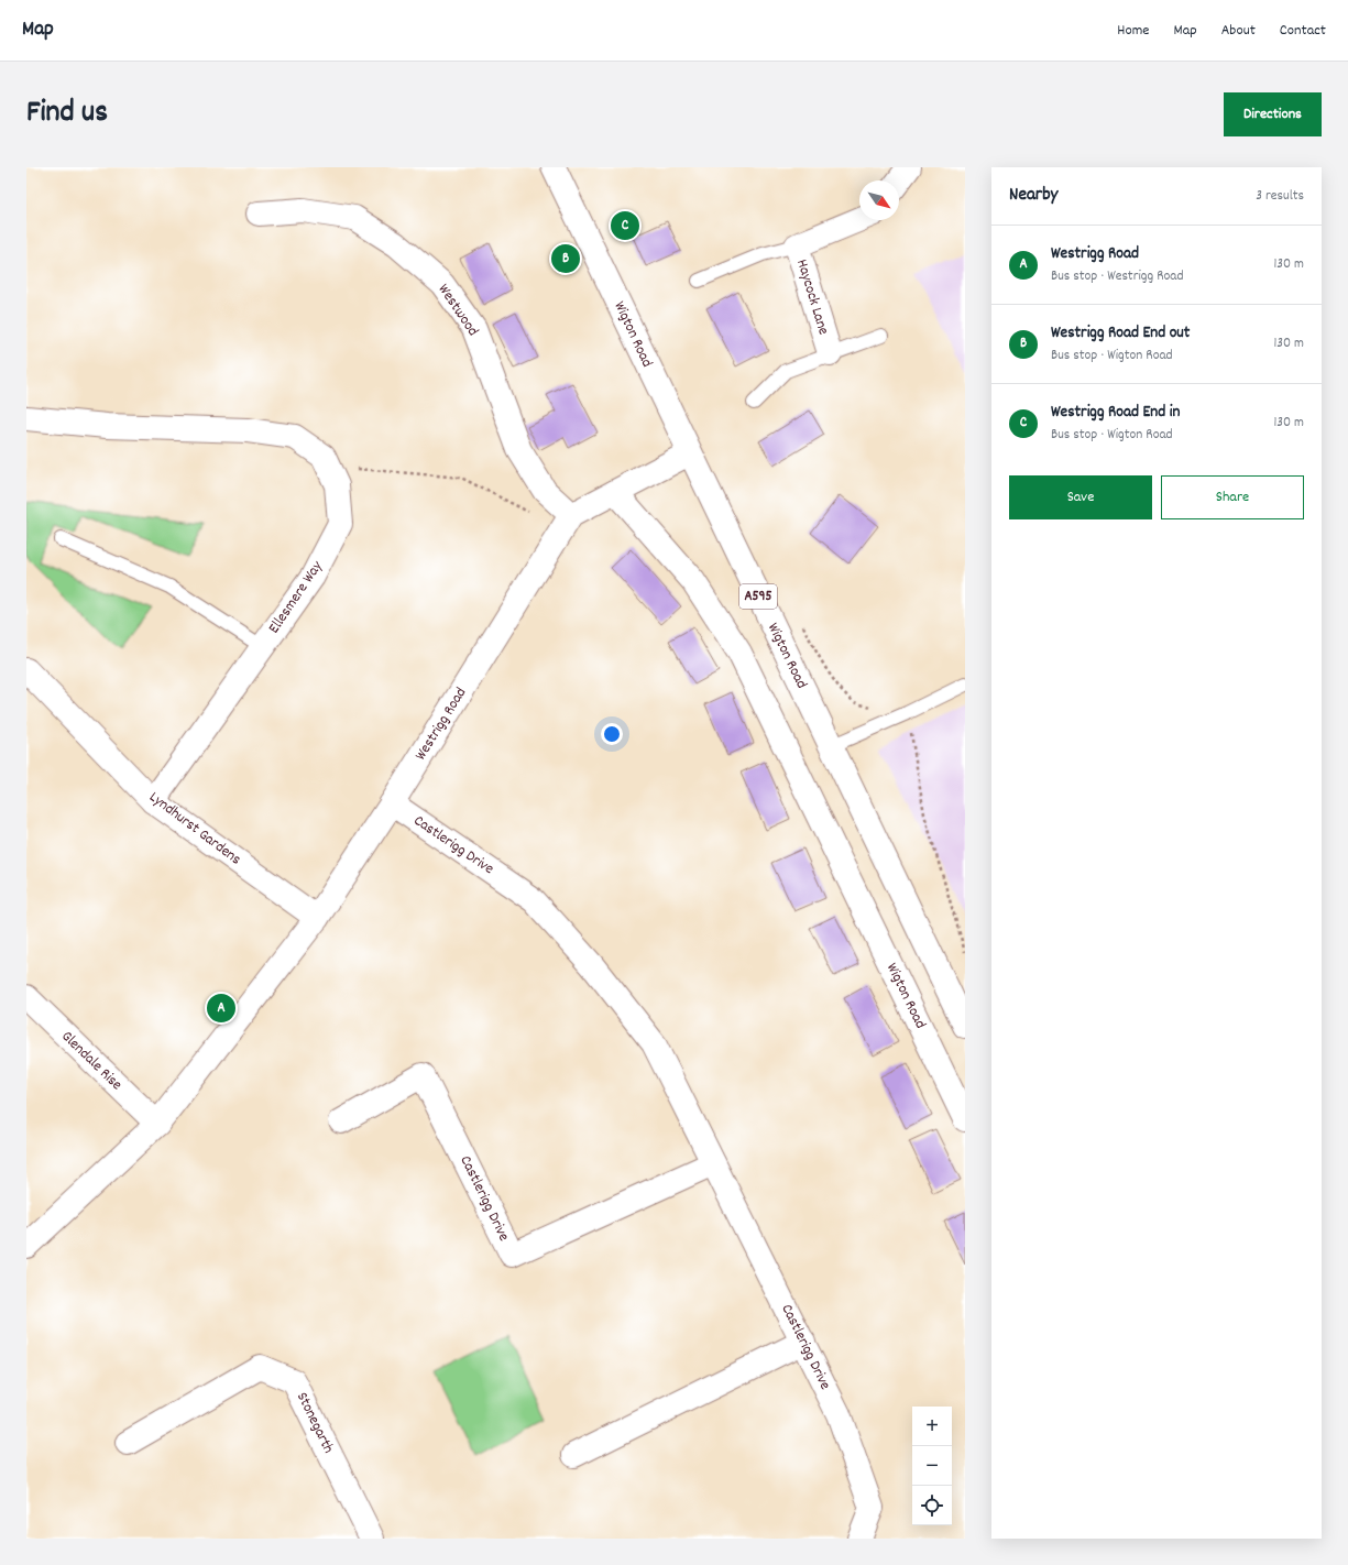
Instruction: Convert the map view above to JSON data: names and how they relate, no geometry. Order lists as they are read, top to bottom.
{
  "streets": {
    "street": [
      "Haycock Lane",
      "Westwood",
      "Wigton Road",
      "A595",
      "Ellesmere Way",
      "Westrigg Road",
      "Lyndhurst Gardens",
      "Castlerigg Drive",
      "Glendale Rise",
      "Stonegarth"
    ]
  },
  "crossings": [
    ["Westwood", "Westrigg Road"],
    ["Ellesmere Way", "Lyndhurst Gardens"],
    ["Westrigg Road", "Lyndhurst Gardens"],
    ["Westrigg Road", "Castlerigg Drive"],
    ["Westrigg Road", "Glendale Rise"]
  ],
  "north": "bottom right",
  "page": {
    "header": "Map",
    "nav": [
      "Home",
      "Map",
      "About",
      "Contact"
    ],
    "title": "Find us",
    "buttons": [
      "Directions",
      ["Save", "Share"]
    ],
    "heading": ["Nearby", "3 results"],
    "pins": ["C", "B", "A"],
    "list": [
      {
        "mark": "A",
        "name": "Westrigg Road",
        "note": "Bus stop · Westrigg Road",
        "value": "130 m"
      },
      {
        "mark": "B",
        "name": "Westrigg Road End out",
        "note": "Bus stop · Wigton Road",
        "value": "130 m"
      },
      {
        "mark": "C",
        "name": "Westrigg Road End in",
        "note": "Bus stop · Wigton Road",
        "value": "130 m"
      }
    ],
    "map_buttons": ["+", "−"]
  }
}
